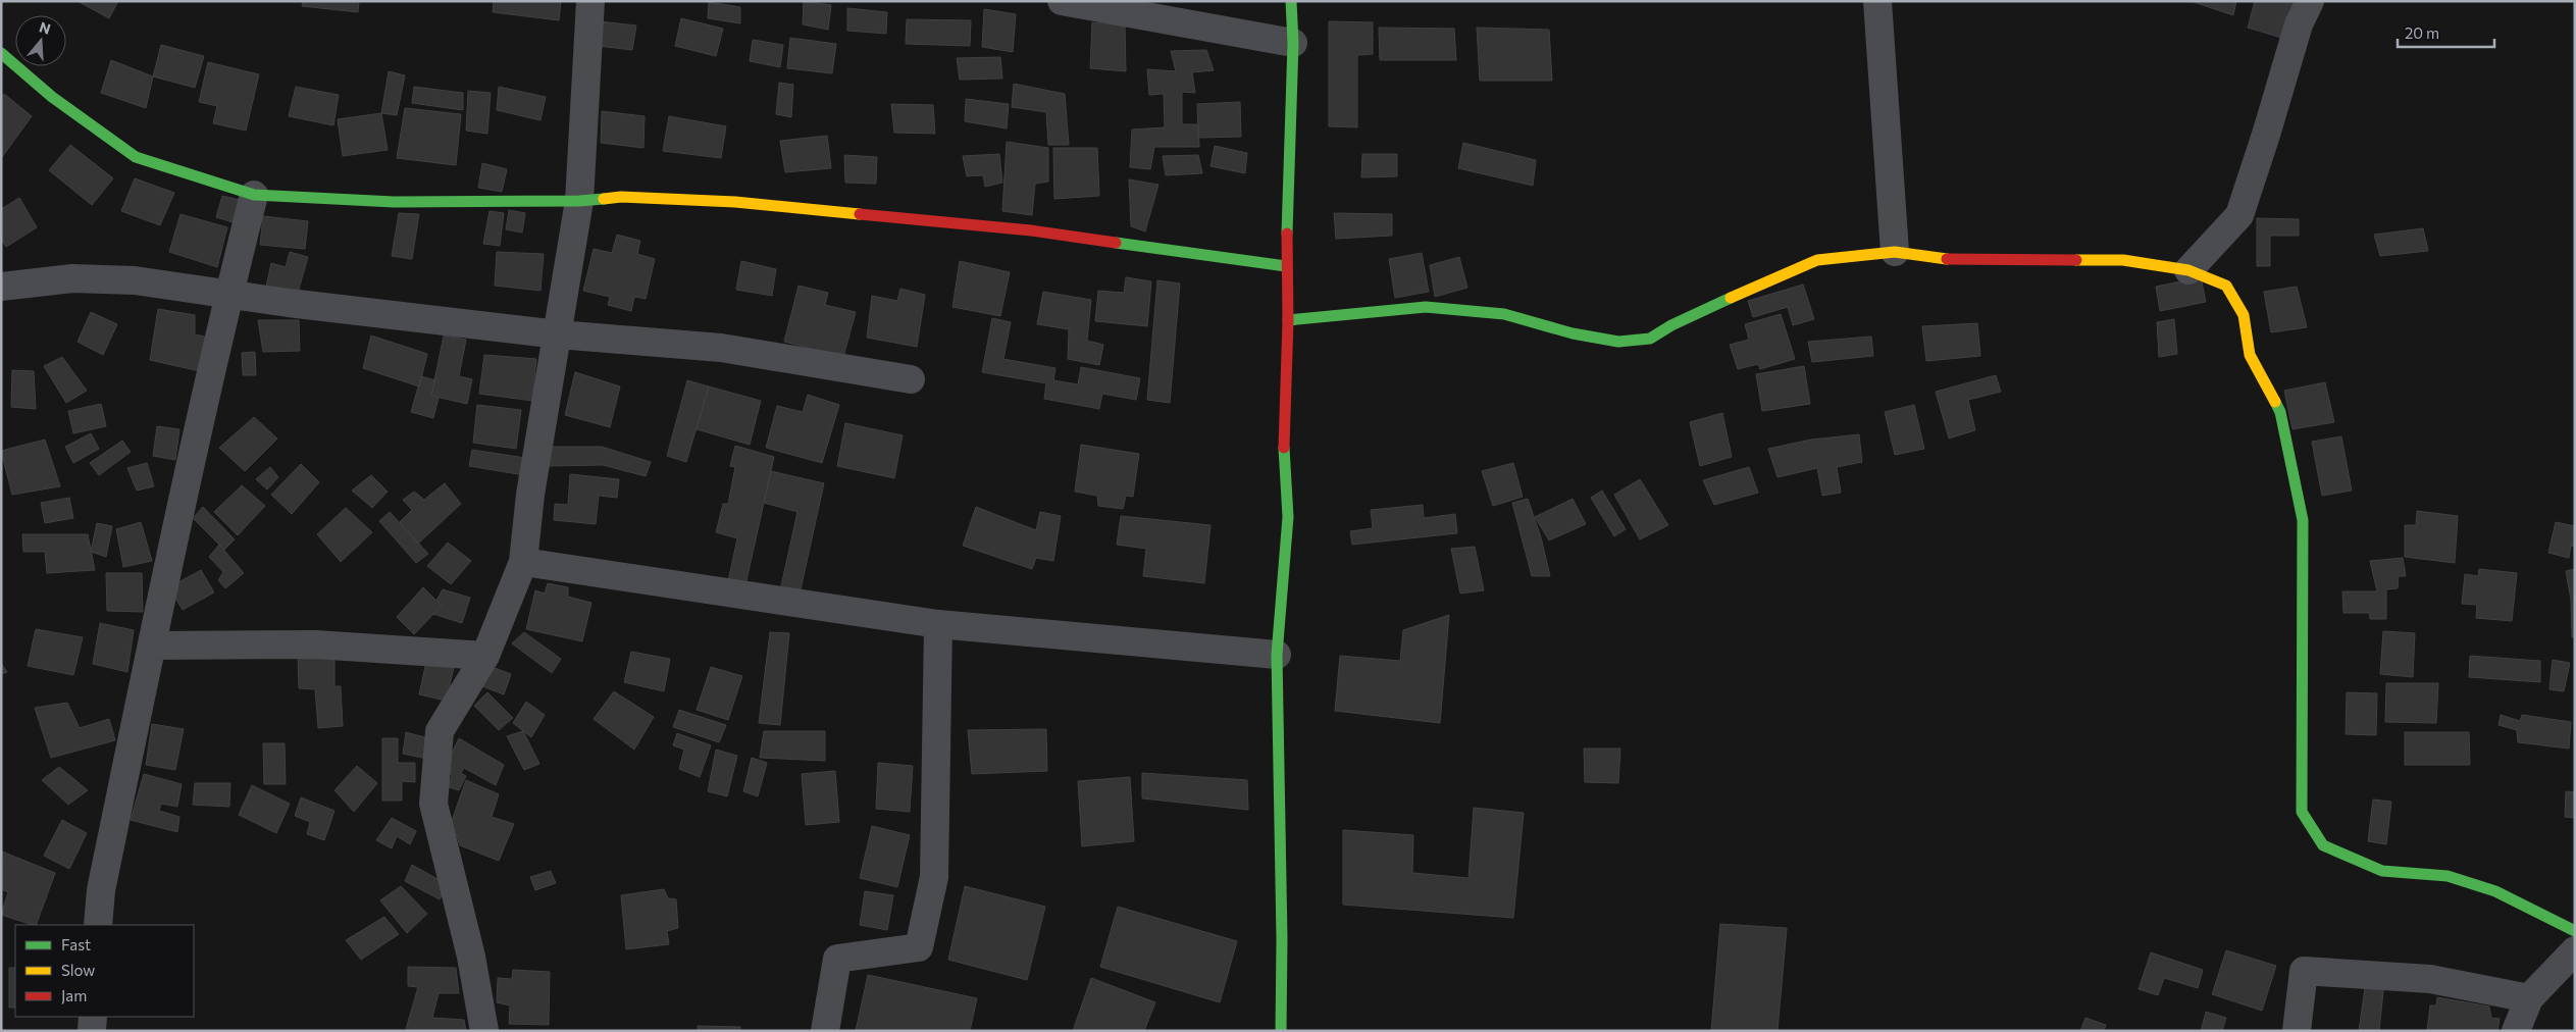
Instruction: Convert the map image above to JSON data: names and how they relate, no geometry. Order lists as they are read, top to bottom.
{
  "legend": ["Fast", "Slow", "Jam"],
  "scale_bar": "20 m",
  "north": "top"
}
